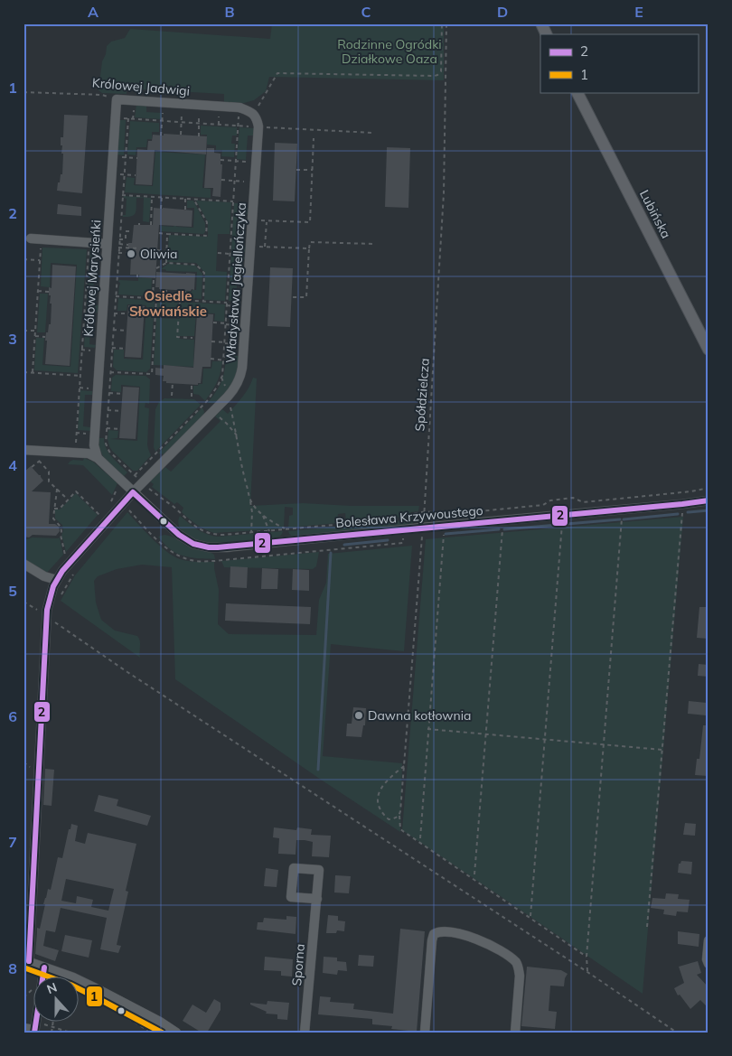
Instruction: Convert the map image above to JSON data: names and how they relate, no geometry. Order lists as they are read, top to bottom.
{
  "streets": {
    "main road": ["Lubińska"],
    "street": [
      "Królowej Jadwigi",
      "Królowej Marysieńki",
      "Władysława Jagiellończyka",
      "Bolesława Krzywoustego",
      "Sporna"
    ],
    "path": ["Spółdzielcza"]
  },
  "crossings": [
    ["Królowej Jadwigi", "Królowej Marysieńki"],
    ["Królowej Jadwigi", "Władysława Jagiellończyka"],
    ["Królowej Marysieńki", "Bolesława Krzywoustego"],
    ["Władysława Jagiellończyka", "Bolesława Krzywoustego"],
    ["Spółdzielcza", "Bolesława Krzywoustego"]
  ],
  "districts": ["Osiedle Słowiańskie"],
  "parks": ["Rodzinne Ogródki Działkowe Oaza"],
  "places": ["Oliwia", "Dawna kotłownia"],
  "lines": ["transit line 2", "transit line 1"],
  "legend": ["2", "1"],
  "north": "top",
  "grid": {
    "columns": [
      "A",
      "B",
      "C",
      "D",
      "E"
    ],
    "rows": [
      "1",
      "2",
      "3",
      "4",
      "5",
      "6",
      "7",
      "8"
    ]
  }
}
